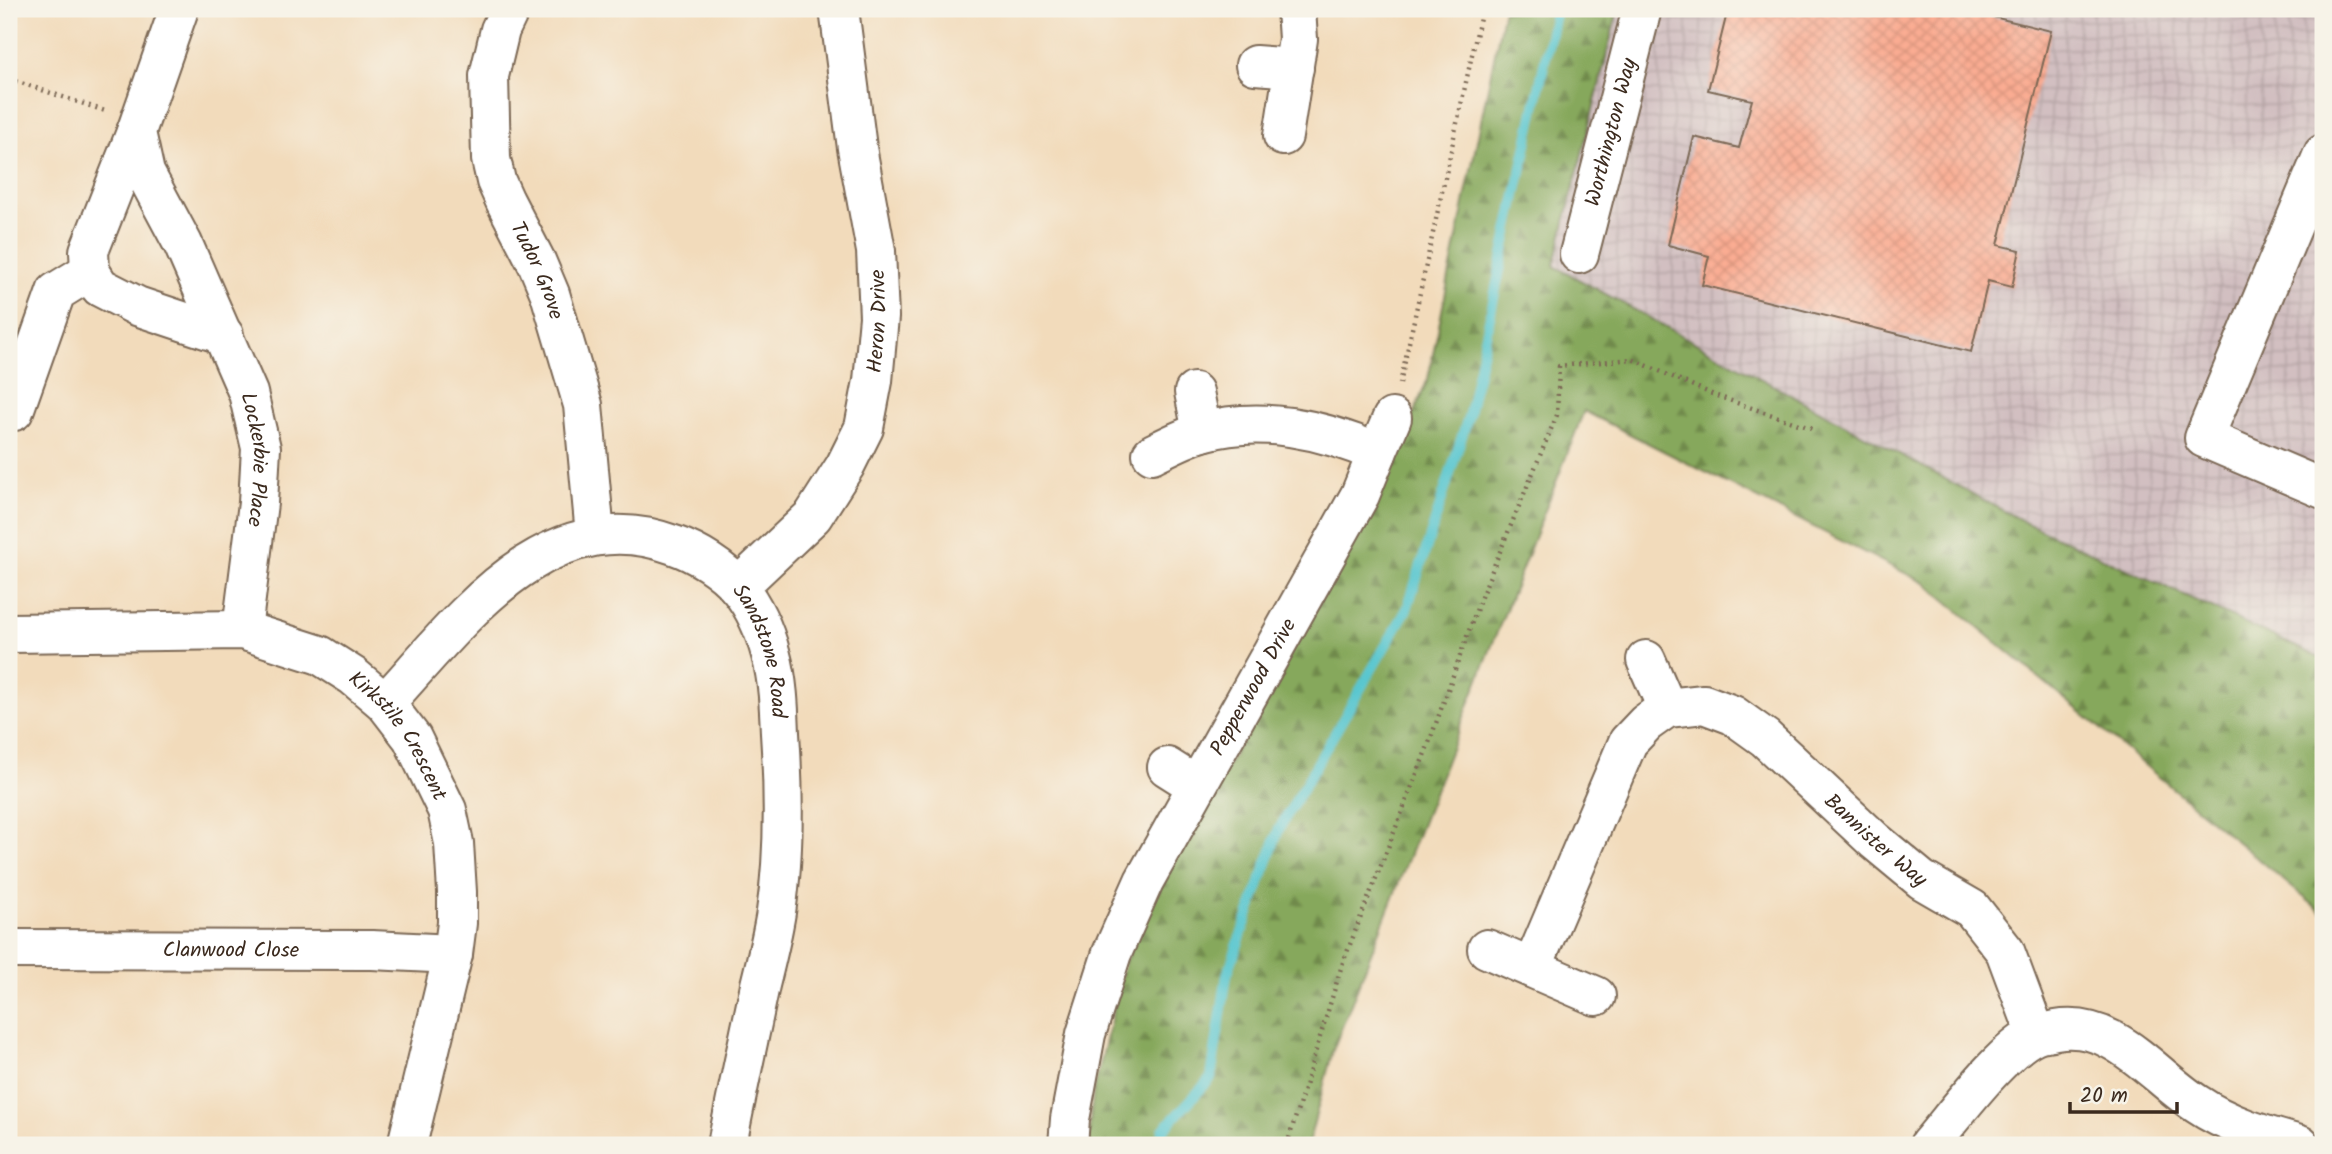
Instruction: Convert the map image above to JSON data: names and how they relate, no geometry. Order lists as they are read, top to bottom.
{
  "streets": {
    "street": [
      "Worthington Way",
      "Tudor Grove",
      "Heron Drive",
      "Lockerbie Place",
      "Sandstone Road",
      "Pepperwood Drive",
      "Kirkstile Crescent",
      "Bannister Way",
      "Clanwood Close"
    ]
  },
  "crossings": [
    ["Tudor Grove", "Sandstone Road"],
    ["Heron Drive", "Sandstone Road"],
    ["Lockerbie Place", "Kirkstile Crescent"],
    ["Sandstone Road", "Kirkstile Crescent"],
    ["Kirkstile Crescent", "Clanwood Close"]
  ],
  "scale_bar": "20 m"
}
